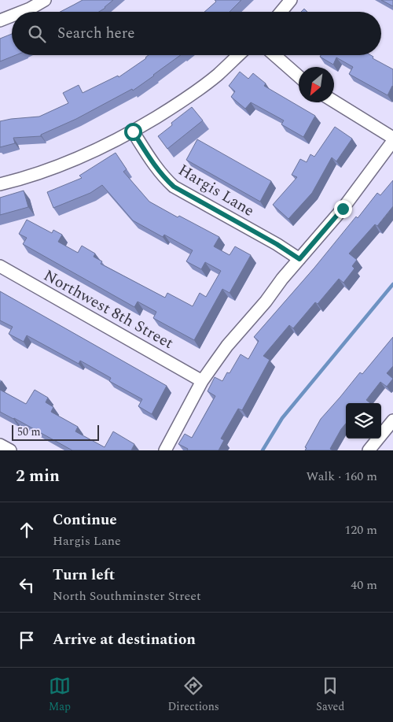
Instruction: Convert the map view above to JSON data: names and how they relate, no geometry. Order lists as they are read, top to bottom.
{
  "streets": {
    "street": ["Hargis Lane", "Northwest 8th Street"]
  },
  "scale_bar": "50 m",
  "north": "bottom left",
  "page": {
    "search": "Search here",
    "scale": "50 m",
    "heading": ["2 min", "Walk · 160 m"],
    "list": [
      ["Continue", "Hargis Lane", "120 m"],
      ["Turn left", "North Southminster Street", "40 m"],
      "Arrive at destination"
    ],
    "nav": ["Map", "Directions", "Saved"]
  }
}
